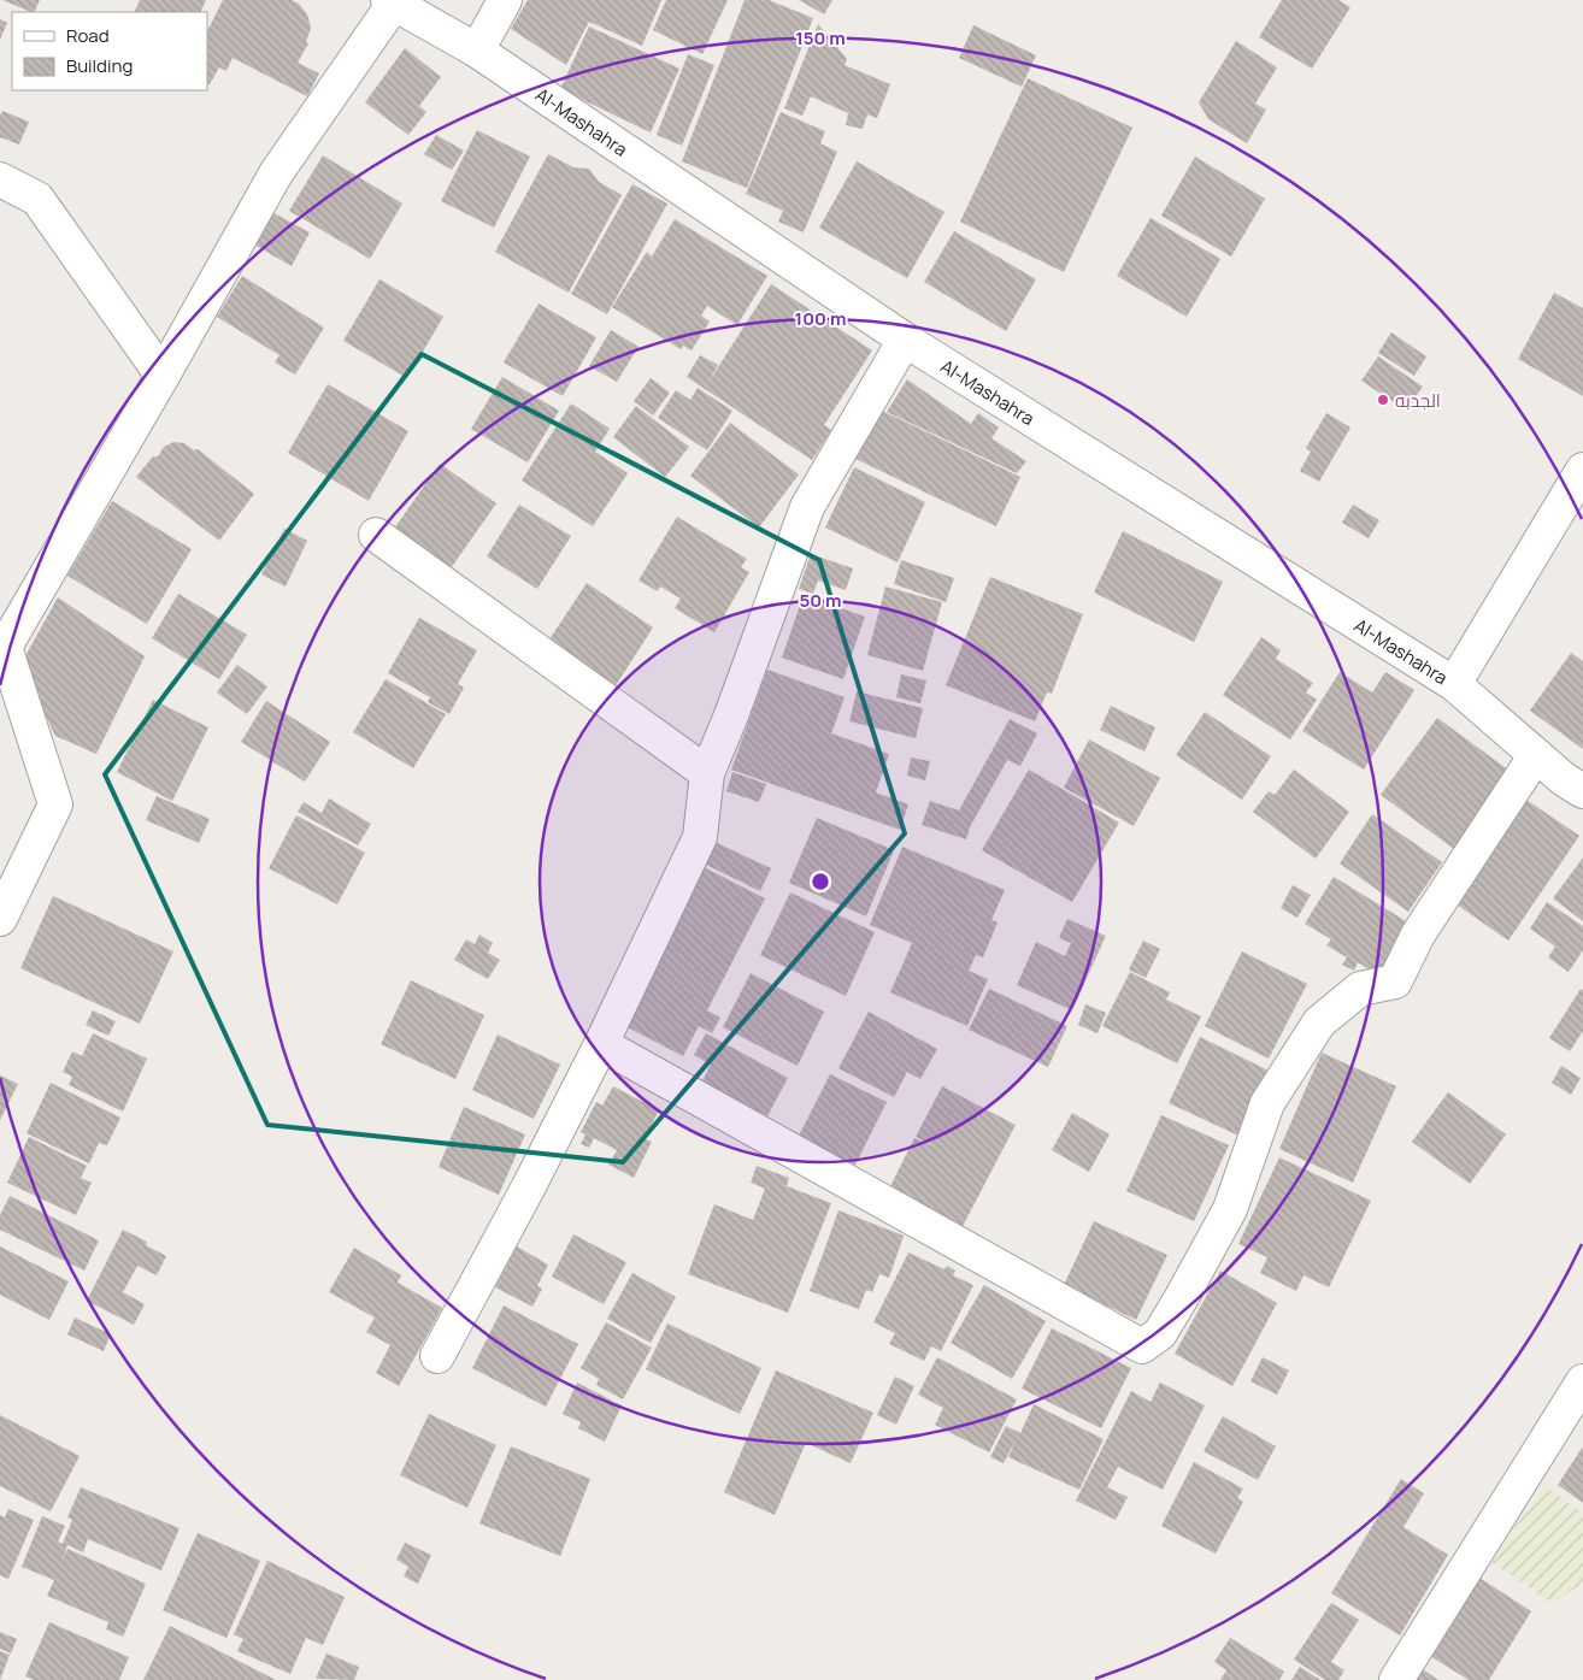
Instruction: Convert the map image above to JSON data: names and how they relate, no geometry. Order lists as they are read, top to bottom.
{
  "streets": {
    "street": ["Al-Mashahra"]
  },
  "places": ["الجدبه"],
  "legend": ["Road", "Building"],
  "rings": ["150 m", "100 m", "50 m"]
}
